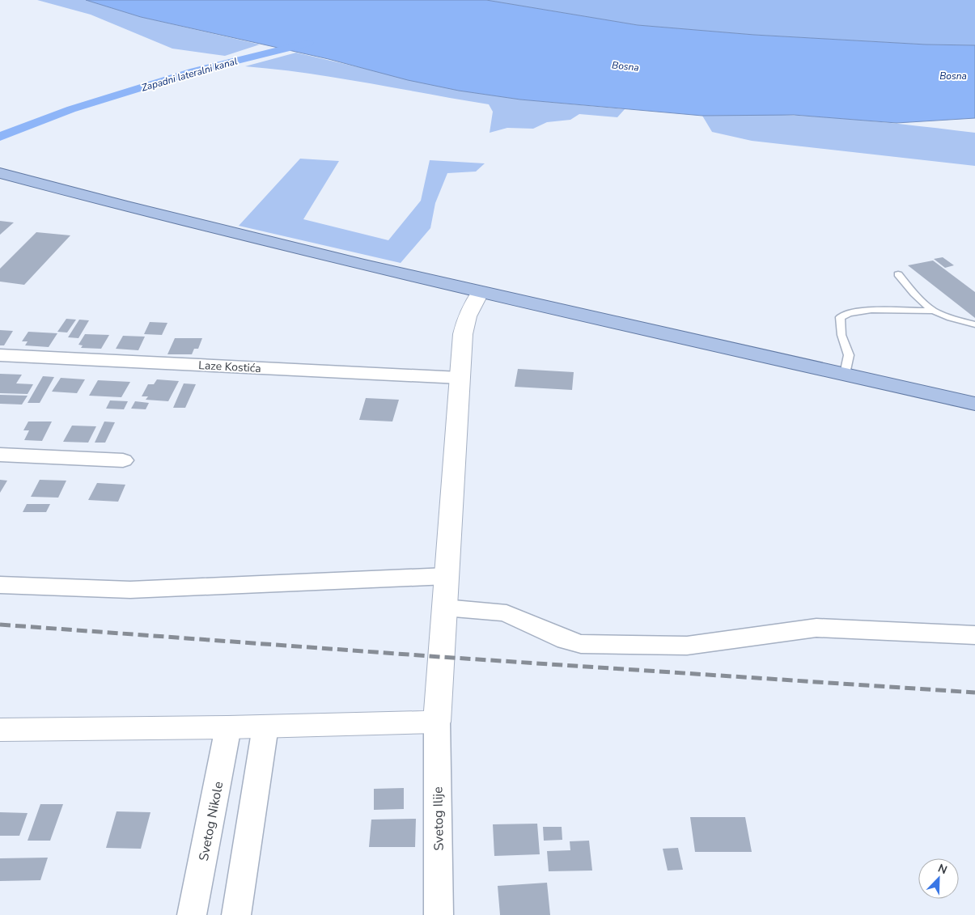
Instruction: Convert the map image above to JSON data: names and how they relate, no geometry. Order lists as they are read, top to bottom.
{
  "streets": {
    "street": ["Laze Kostića", "Svetog Ilije", "Svetog Nikole"]
  },
  "water": ["Bosna", "Zapadni lateralni kanal"],
  "north": "top right"
}
